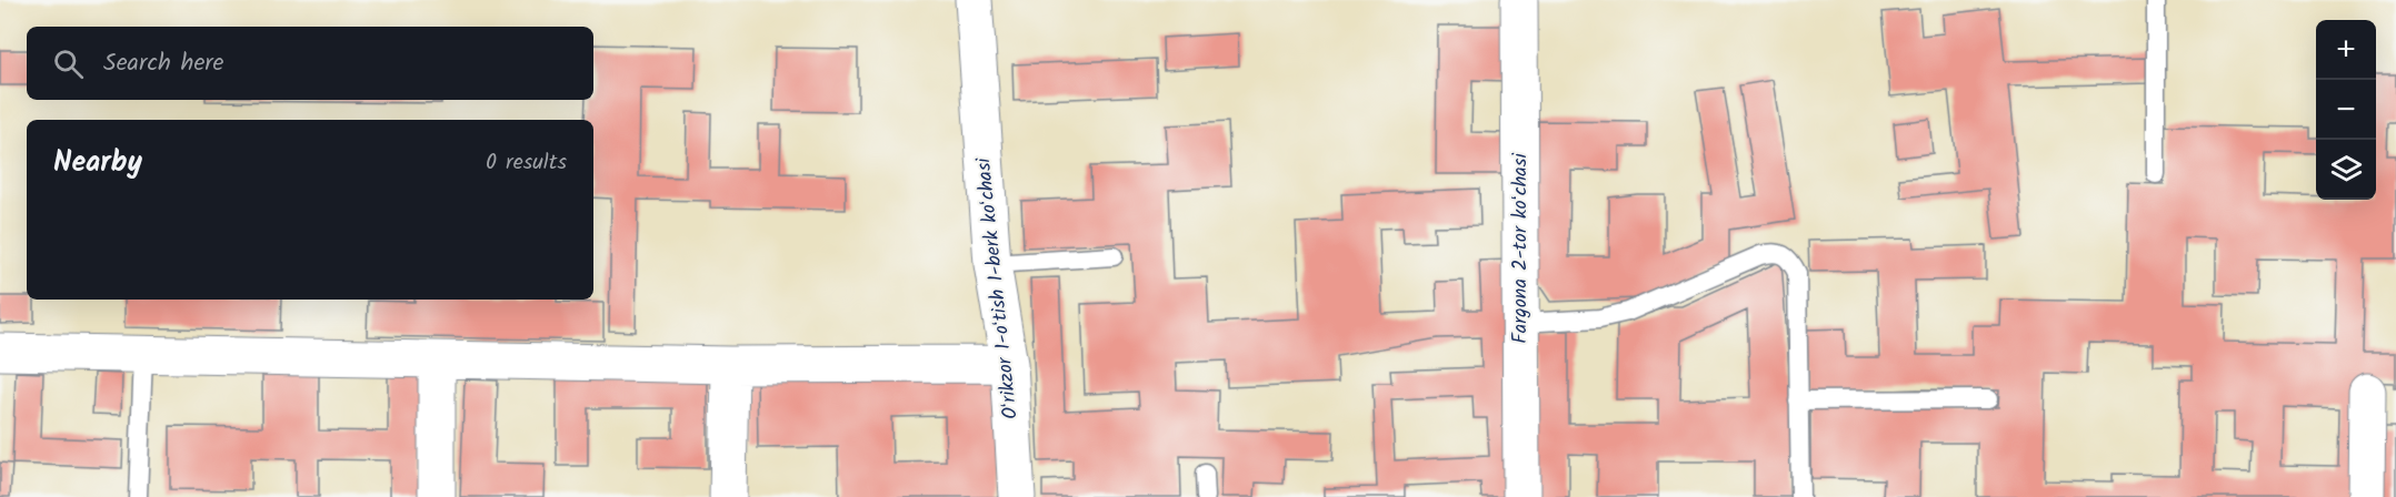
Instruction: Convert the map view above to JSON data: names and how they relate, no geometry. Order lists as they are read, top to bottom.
{
  "streets": {
    "street": ["Fargona 2-tor koʻchasi", "Oʻrikzor 1-oʻtish 1-berk koʻchasi"]
  },
  "page": {
    "map_buttons": ["+", "−"],
    "search": "Search here",
    "heading": ["Nearby", "0 results"]
  }
}
